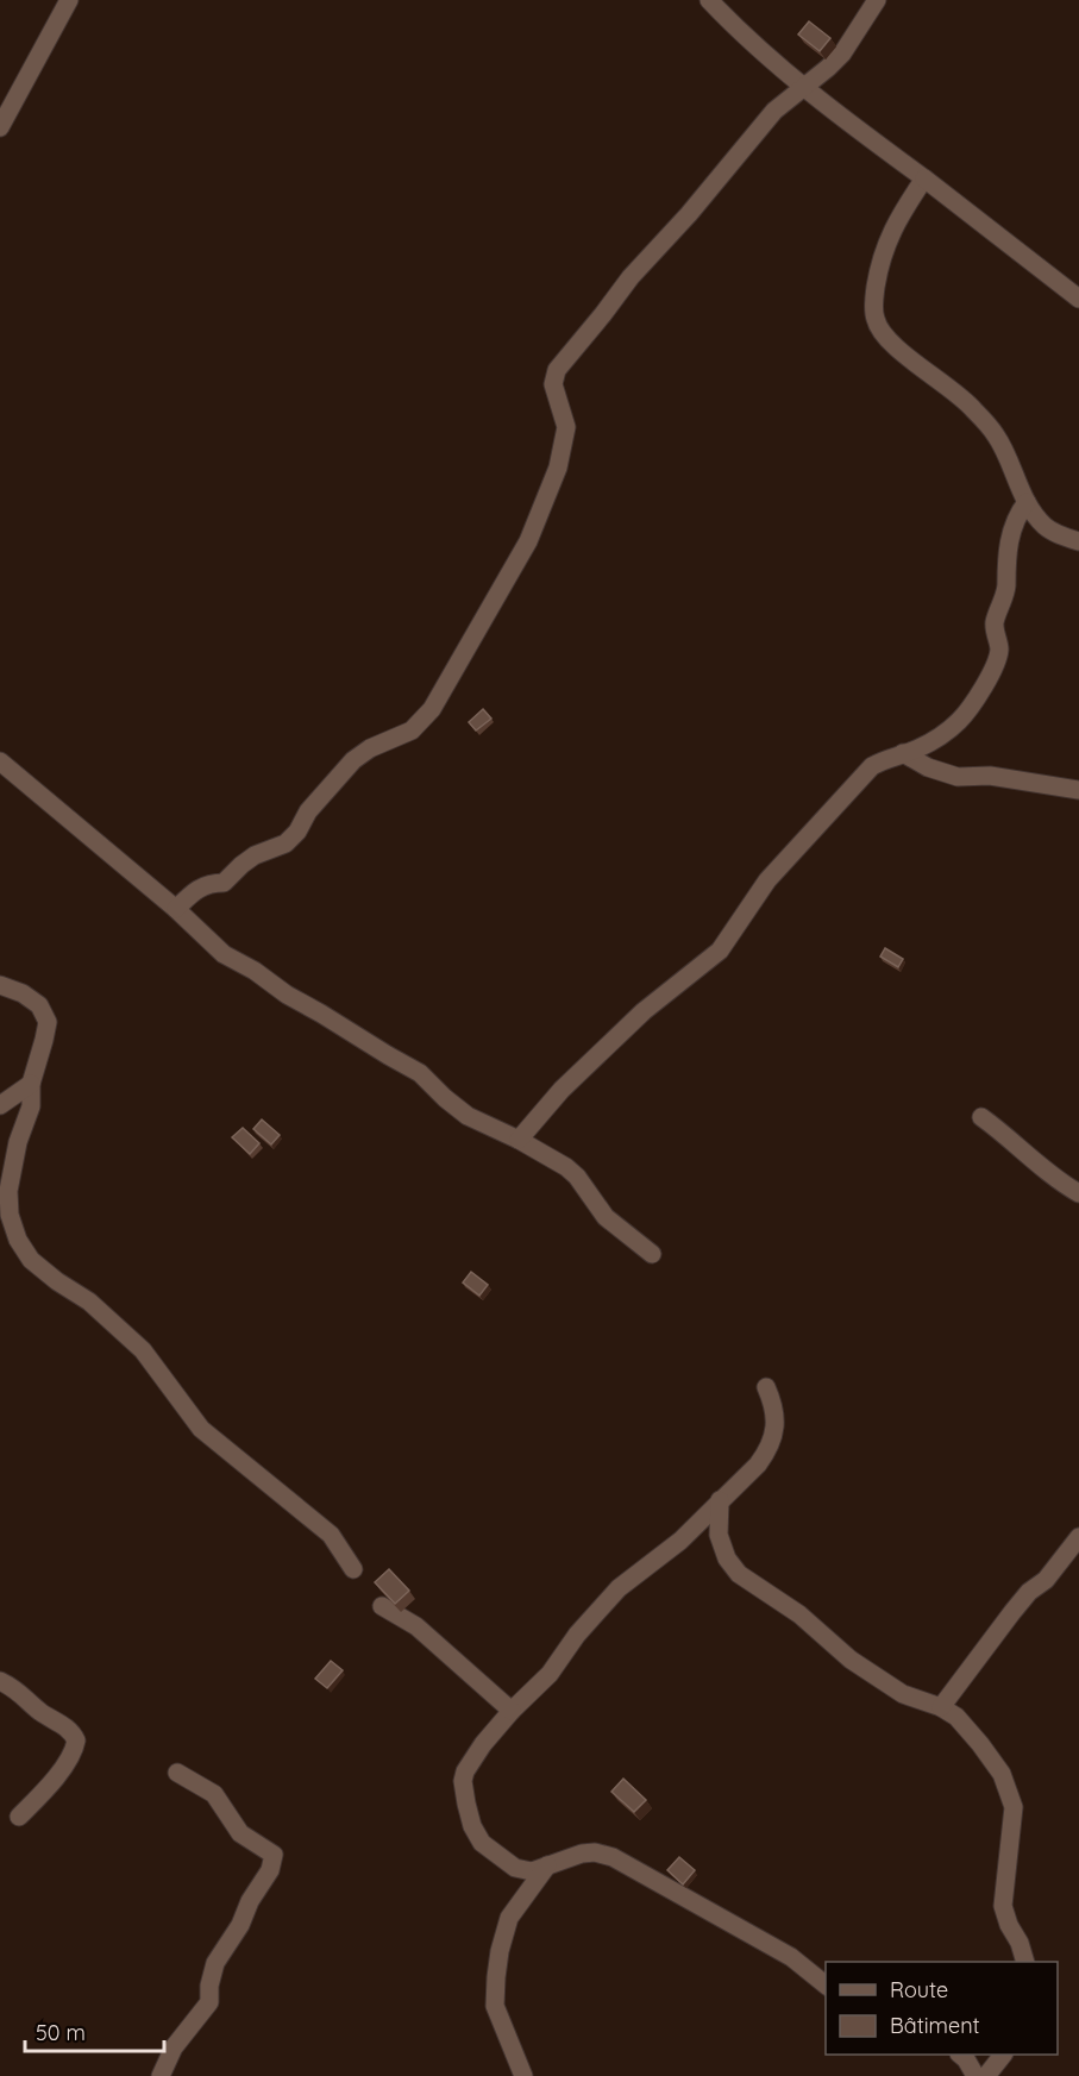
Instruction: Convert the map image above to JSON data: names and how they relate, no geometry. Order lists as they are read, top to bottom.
{
  "legend": ["Route", "Bâtiment"],
  "scale_bar": "50 m"
}
